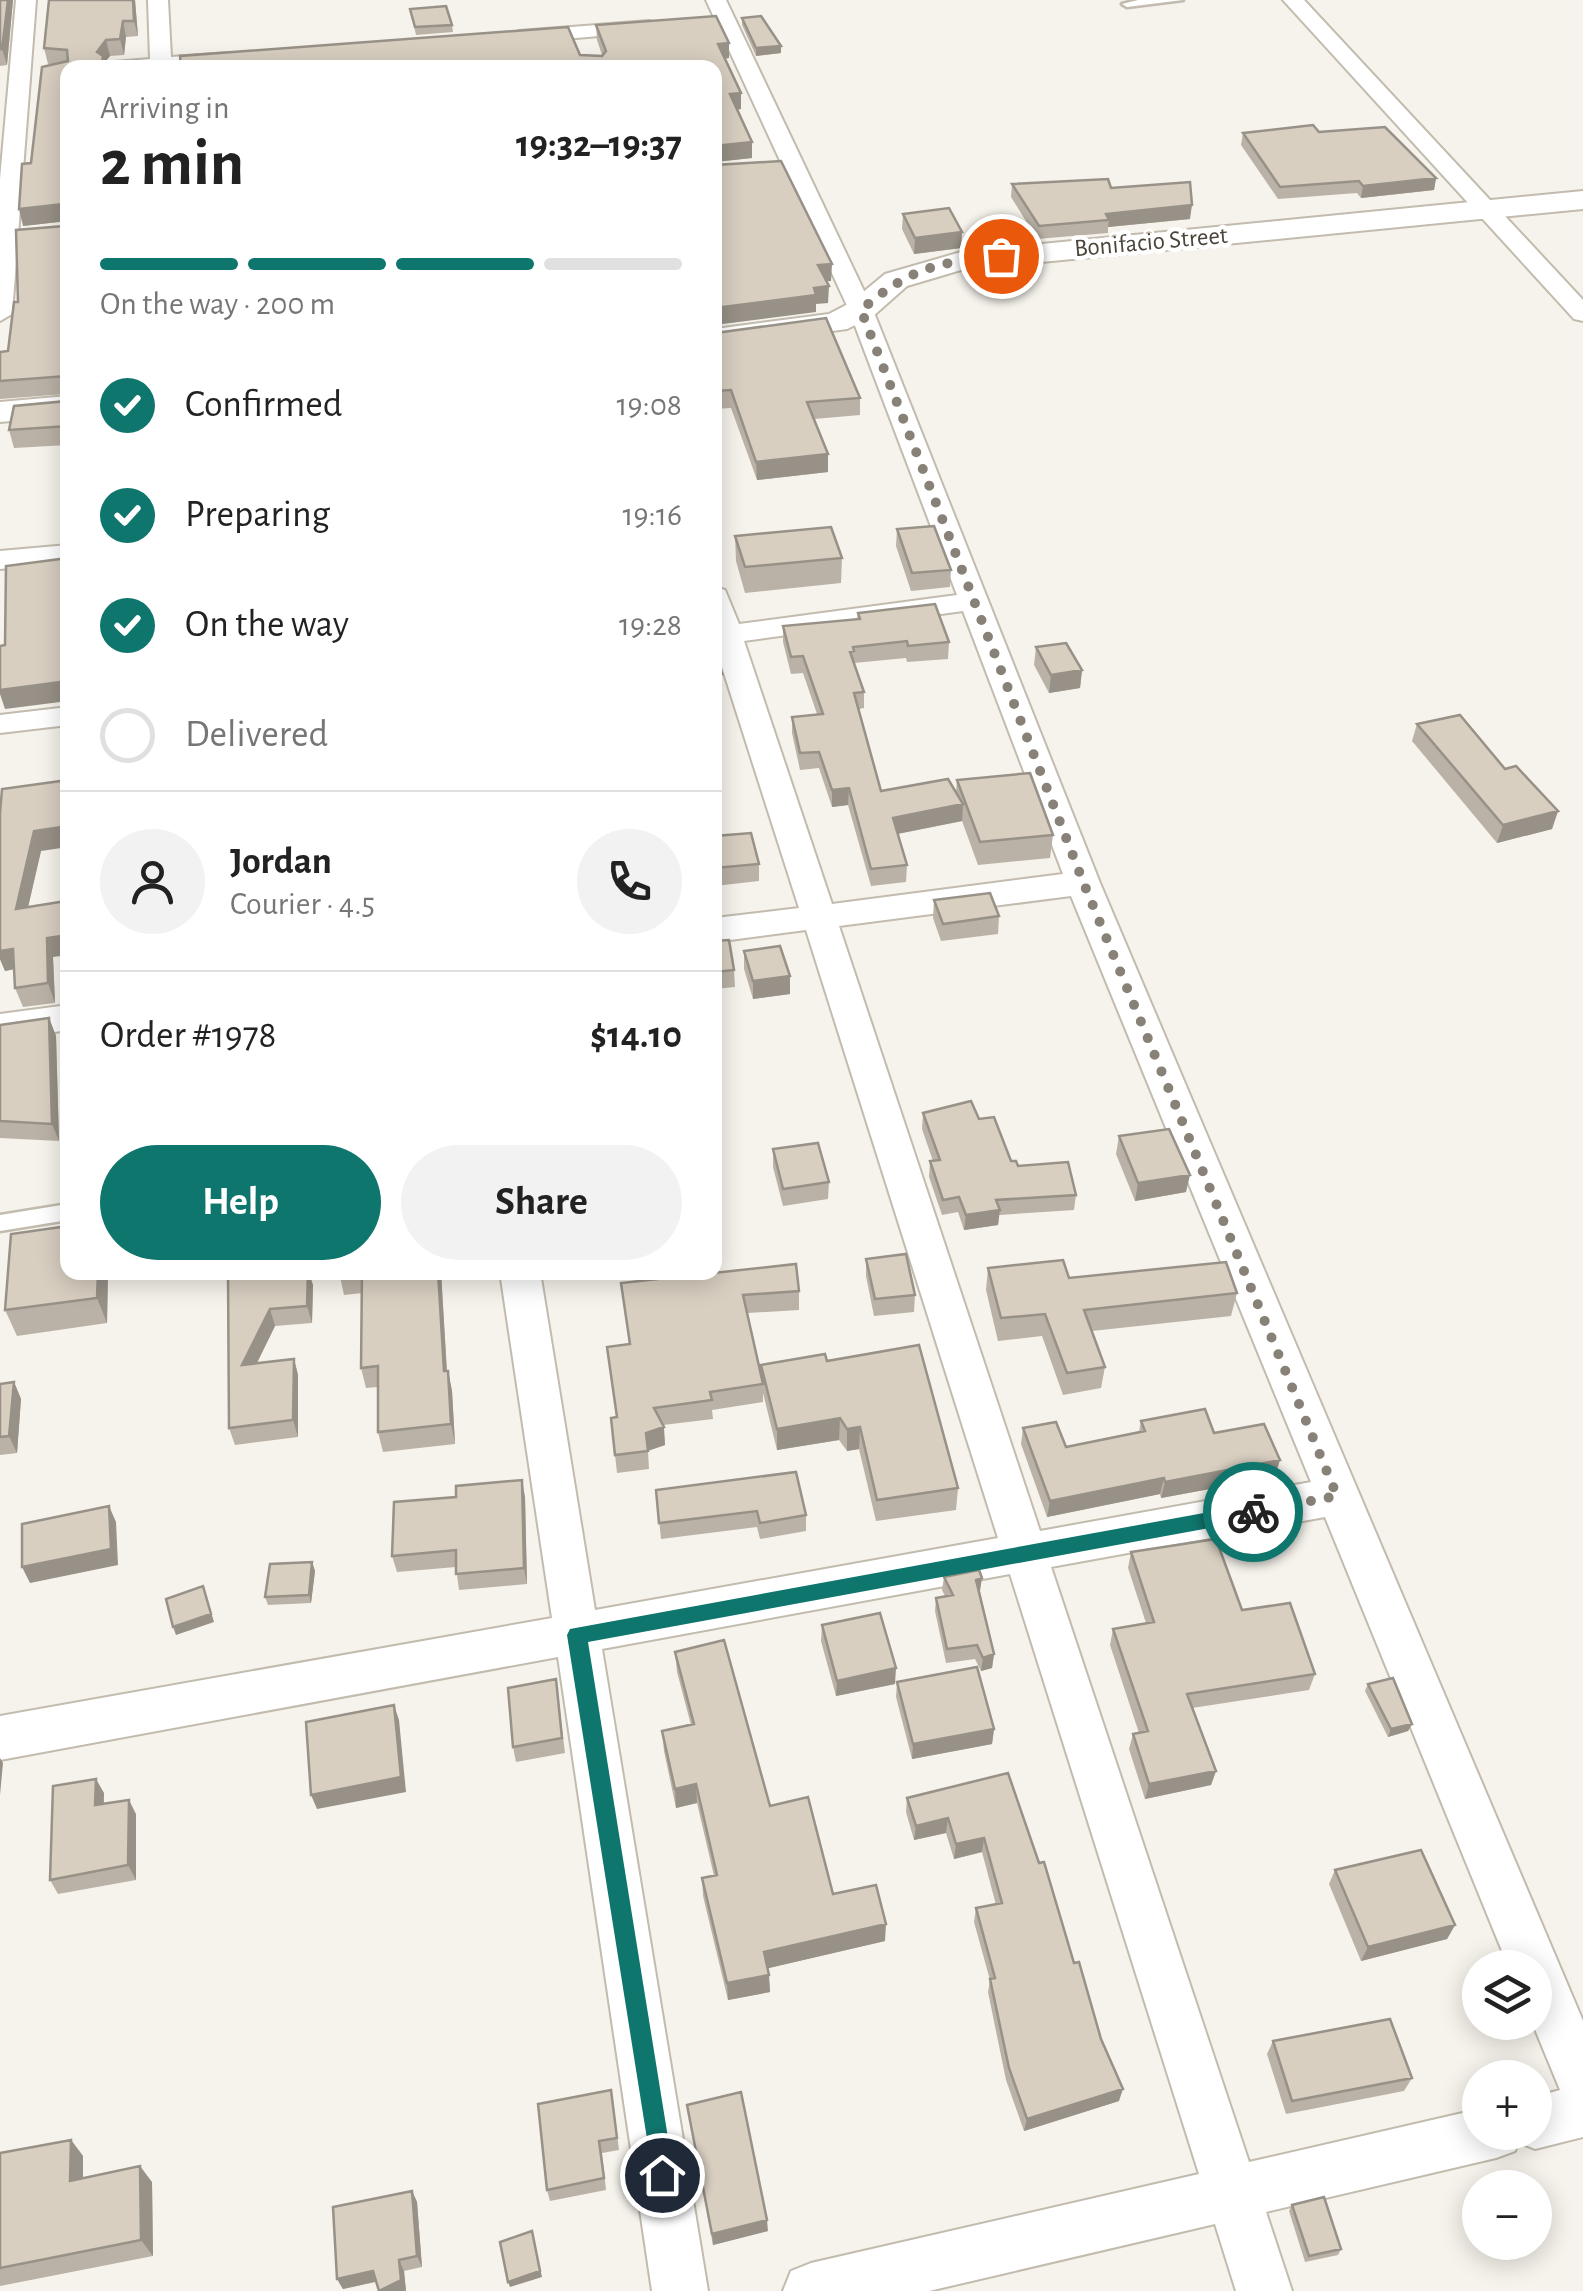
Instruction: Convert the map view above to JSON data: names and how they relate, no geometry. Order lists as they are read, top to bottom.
{
  "streets": {
    "street": ["Bonifacio Street"]
  },
  "page": {
    "heading": ["2 min", "Arriving in", "19:32–19:37"],
    "panel": [
      "Jordan",
      "Courier · 4.5",
      "Order #1978",
      "$14.10"
    ],
    "bar": "On the way · 200 m",
    "list": [
      ["Confirmed", "19:08"],
      ["Preparing", "19:16"],
      ["On the way", "19:28"],
      "Delivered"
    ],
    "buttons": ["Help", "Share"],
    "map_buttons": ["+", "−"]
  }
}
